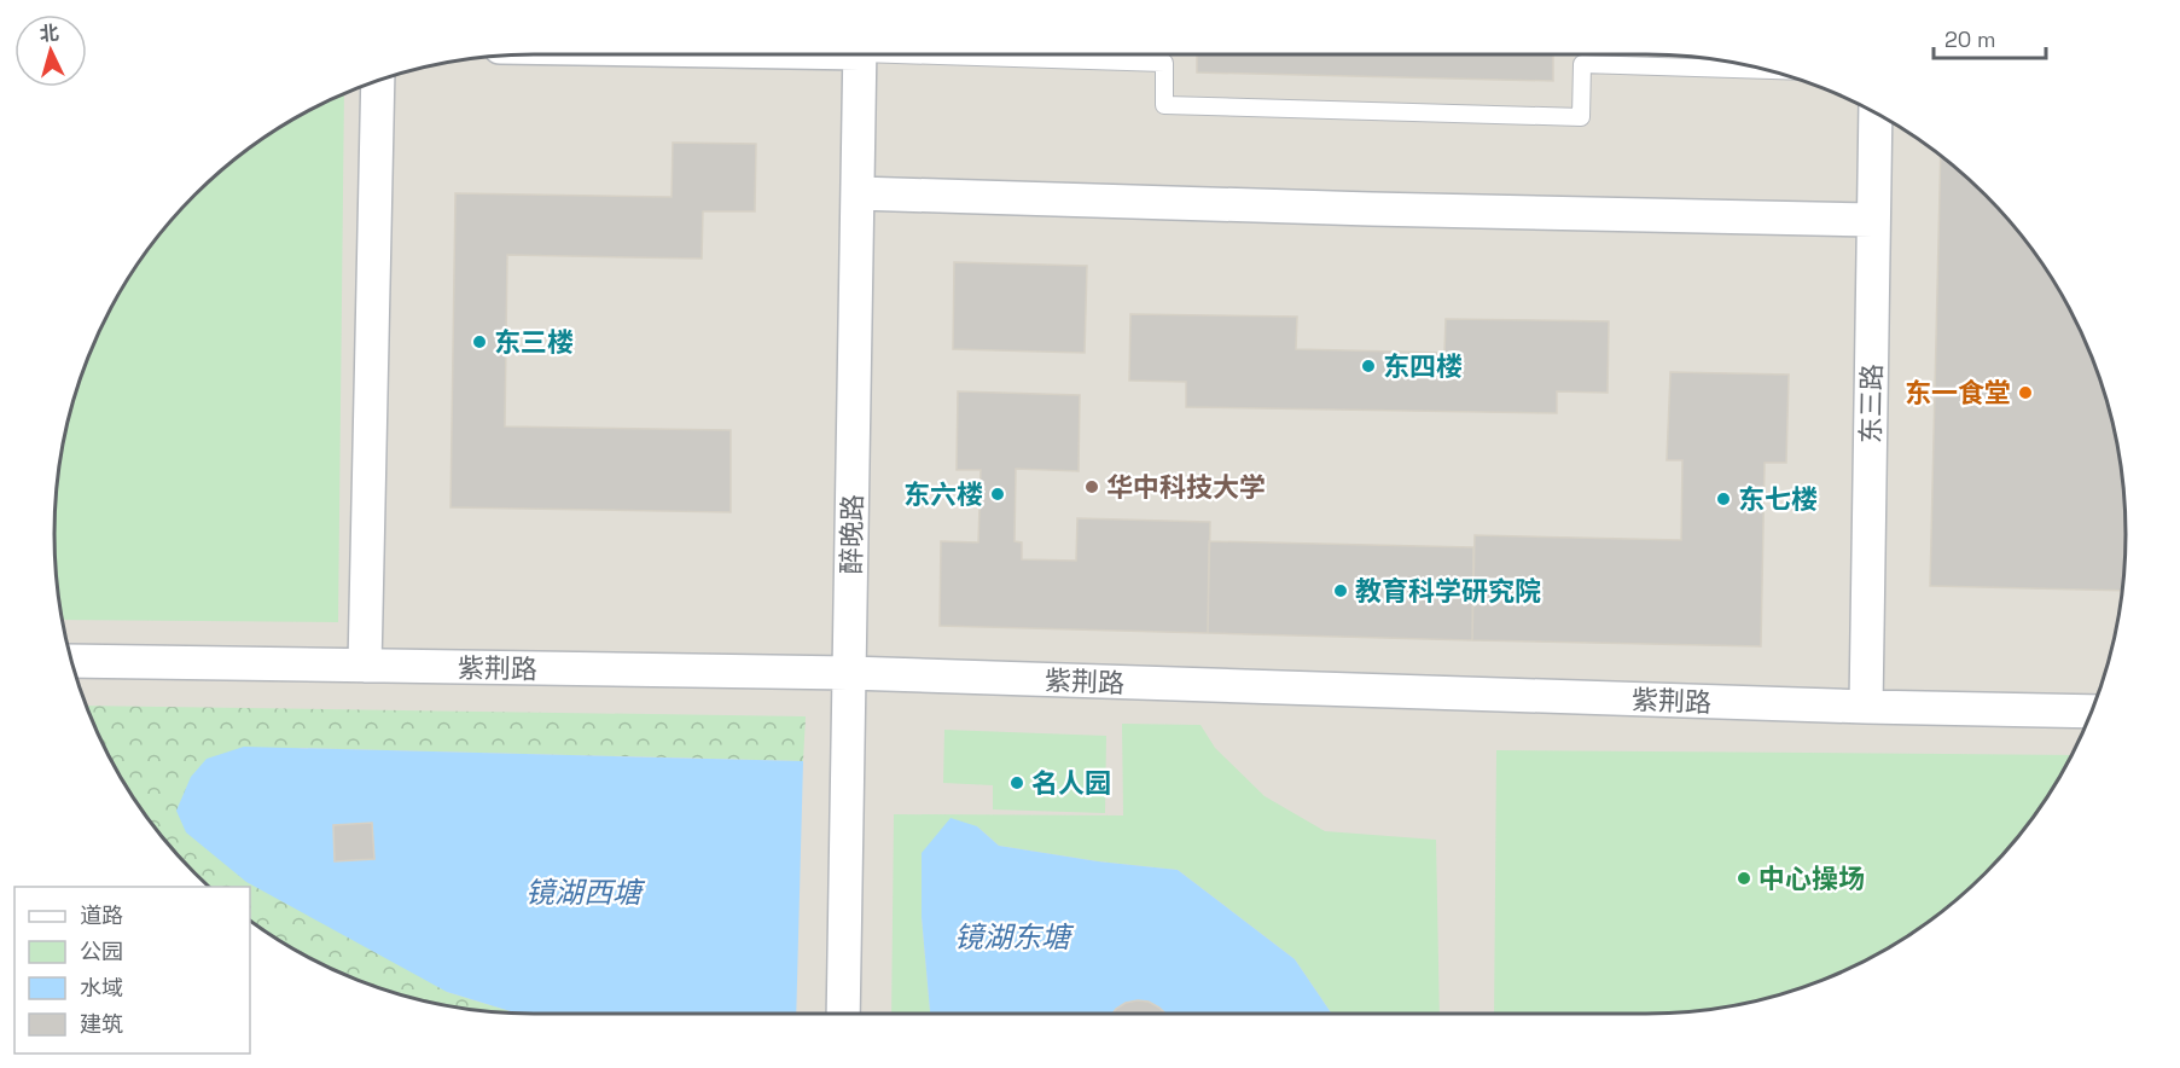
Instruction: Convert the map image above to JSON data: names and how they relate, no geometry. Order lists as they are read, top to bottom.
{
  "streets": {
    "street": ["东三路", "醉晚路", "紫荆路"]
  },
  "crossings": [
    ["东三路", "紫荆路"],
    ["醉晚路", "紫荆路"]
  ],
  "water": ["镜湖西塘", "镜湖东塘"],
  "places": [
    "东三楼",
    "东四楼",
    "东一食堂",
    "华中科技大学",
    "东六楼",
    "东七楼",
    "教育科学研究院",
    "名人园",
    "中心操场"
  ],
  "legend": [
    "道路",
    "公园",
    "水域",
    "建筑"
  ],
  "scale_bar": "20 m",
  "north": "top"
}
